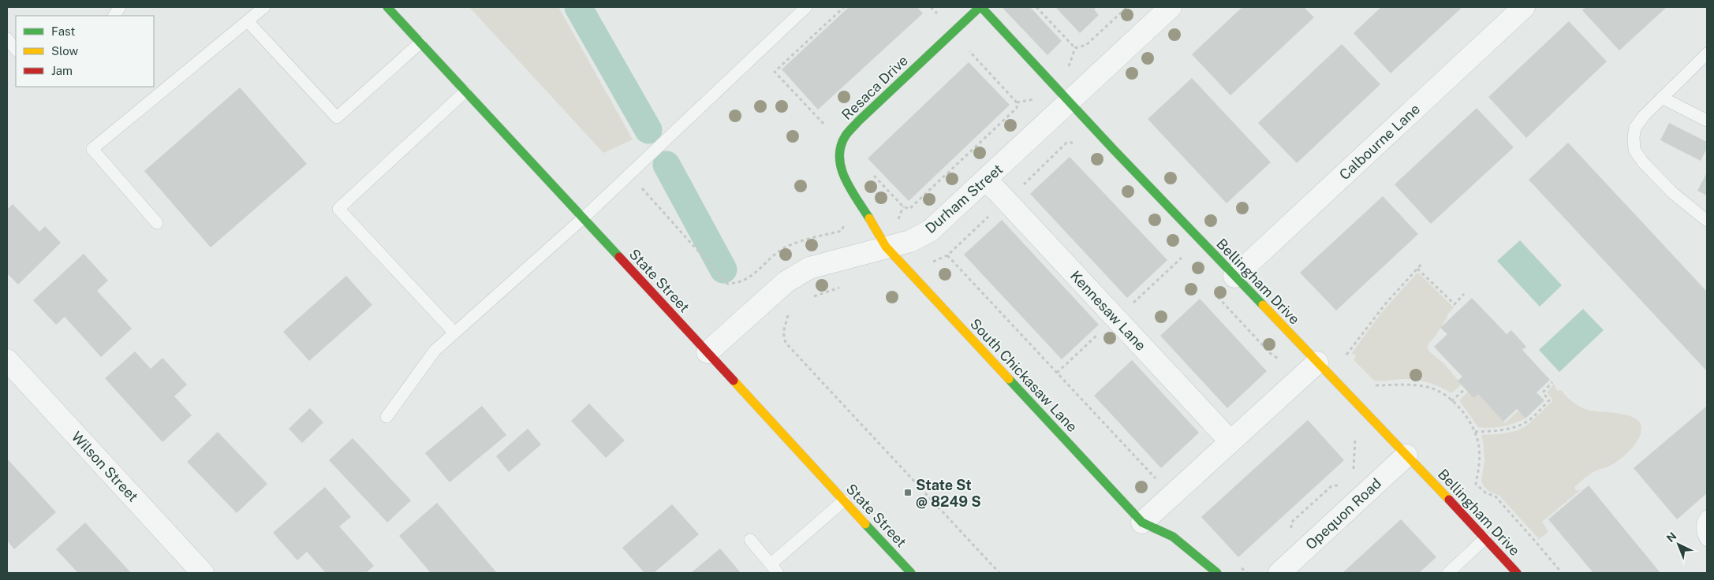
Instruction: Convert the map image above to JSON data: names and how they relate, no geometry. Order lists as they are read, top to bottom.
{
  "streets": {
    "street": [
      "Resaca Drive",
      "Calbourne Lane",
      "Durham Street",
      "State Street",
      "Bellingham Drive",
      "Kennesaw Lane",
      "South Chickasaw Lane",
      "Wilson Street",
      "Opequon Road"
    ]
  },
  "crossings": [
    ["Resaca Drive", "Durham Street"],
    ["Resaca Drive", "Bellingham Drive"],
    ["Resaca Drive", "South Chickasaw Lane"],
    ["Calbourne Lane", "Bellingham Drive"],
    ["Durham Street", "State Street"],
    ["Durham Street", "Bellingham Drive"],
    ["Durham Street", "Kennesaw Lane"],
    ["Durham Street", "South Chickasaw Lane"],
    ["Bellingham Drive", "Opequon Road"]
  ],
  "places": {
    "transit": ["State St @ 8249 S"]
  },
  "legend": ["Fast", "Slow", "Jam"],
  "north": "top left"
}
